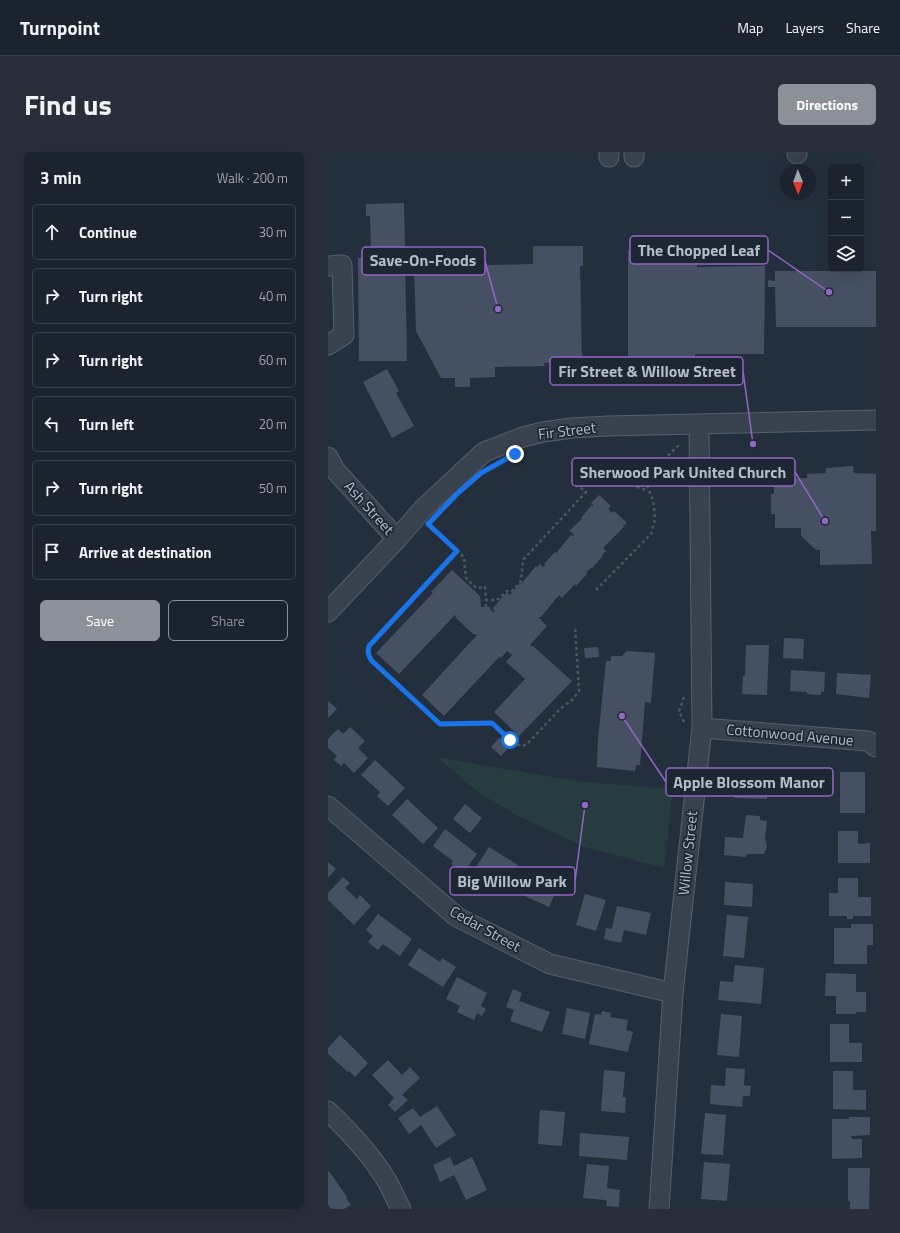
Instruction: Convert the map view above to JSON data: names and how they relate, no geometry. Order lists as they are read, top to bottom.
{
  "streets": {
    "street": [
      "Fir Street",
      "Ash Street",
      "Cottonwood Avenue",
      "Willow Street",
      "Cedar Street"
    ]
  },
  "crossings": [
    ["Fir Street", "Ash Street"],
    ["Fir Street", "Willow Street"],
    ["Cottonwood Avenue", "Willow Street"],
    ["Willow Street", "Cedar Street"]
  ],
  "places": [
    "The Chopped Leaf",
    "Save-On-Foods",
    "Fir Street & Willow Street",
    "Sherwood Park United Church",
    "Apple Blossom Manor",
    "Big Willow Park"
  ],
  "north": "bottom",
  "page": {
    "header": "Turnpoint",
    "nav": ["Map", "Layers", "Share"],
    "title": "Find us",
    "buttons": [
      "Directions",
      ["Save", "Share"]
    ],
    "heading": ["3 min", "Walk · 200 m"],
    "map_buttons": ["+", "−"],
    "list": [
      ["Continue", "30 m"],
      ["Turn right", "40 m"],
      ["Turn right", "60 m"],
      ["Turn left", "20 m"],
      ["Turn right", "50 m"],
      "Arrive at destination"
    ]
  }
}
